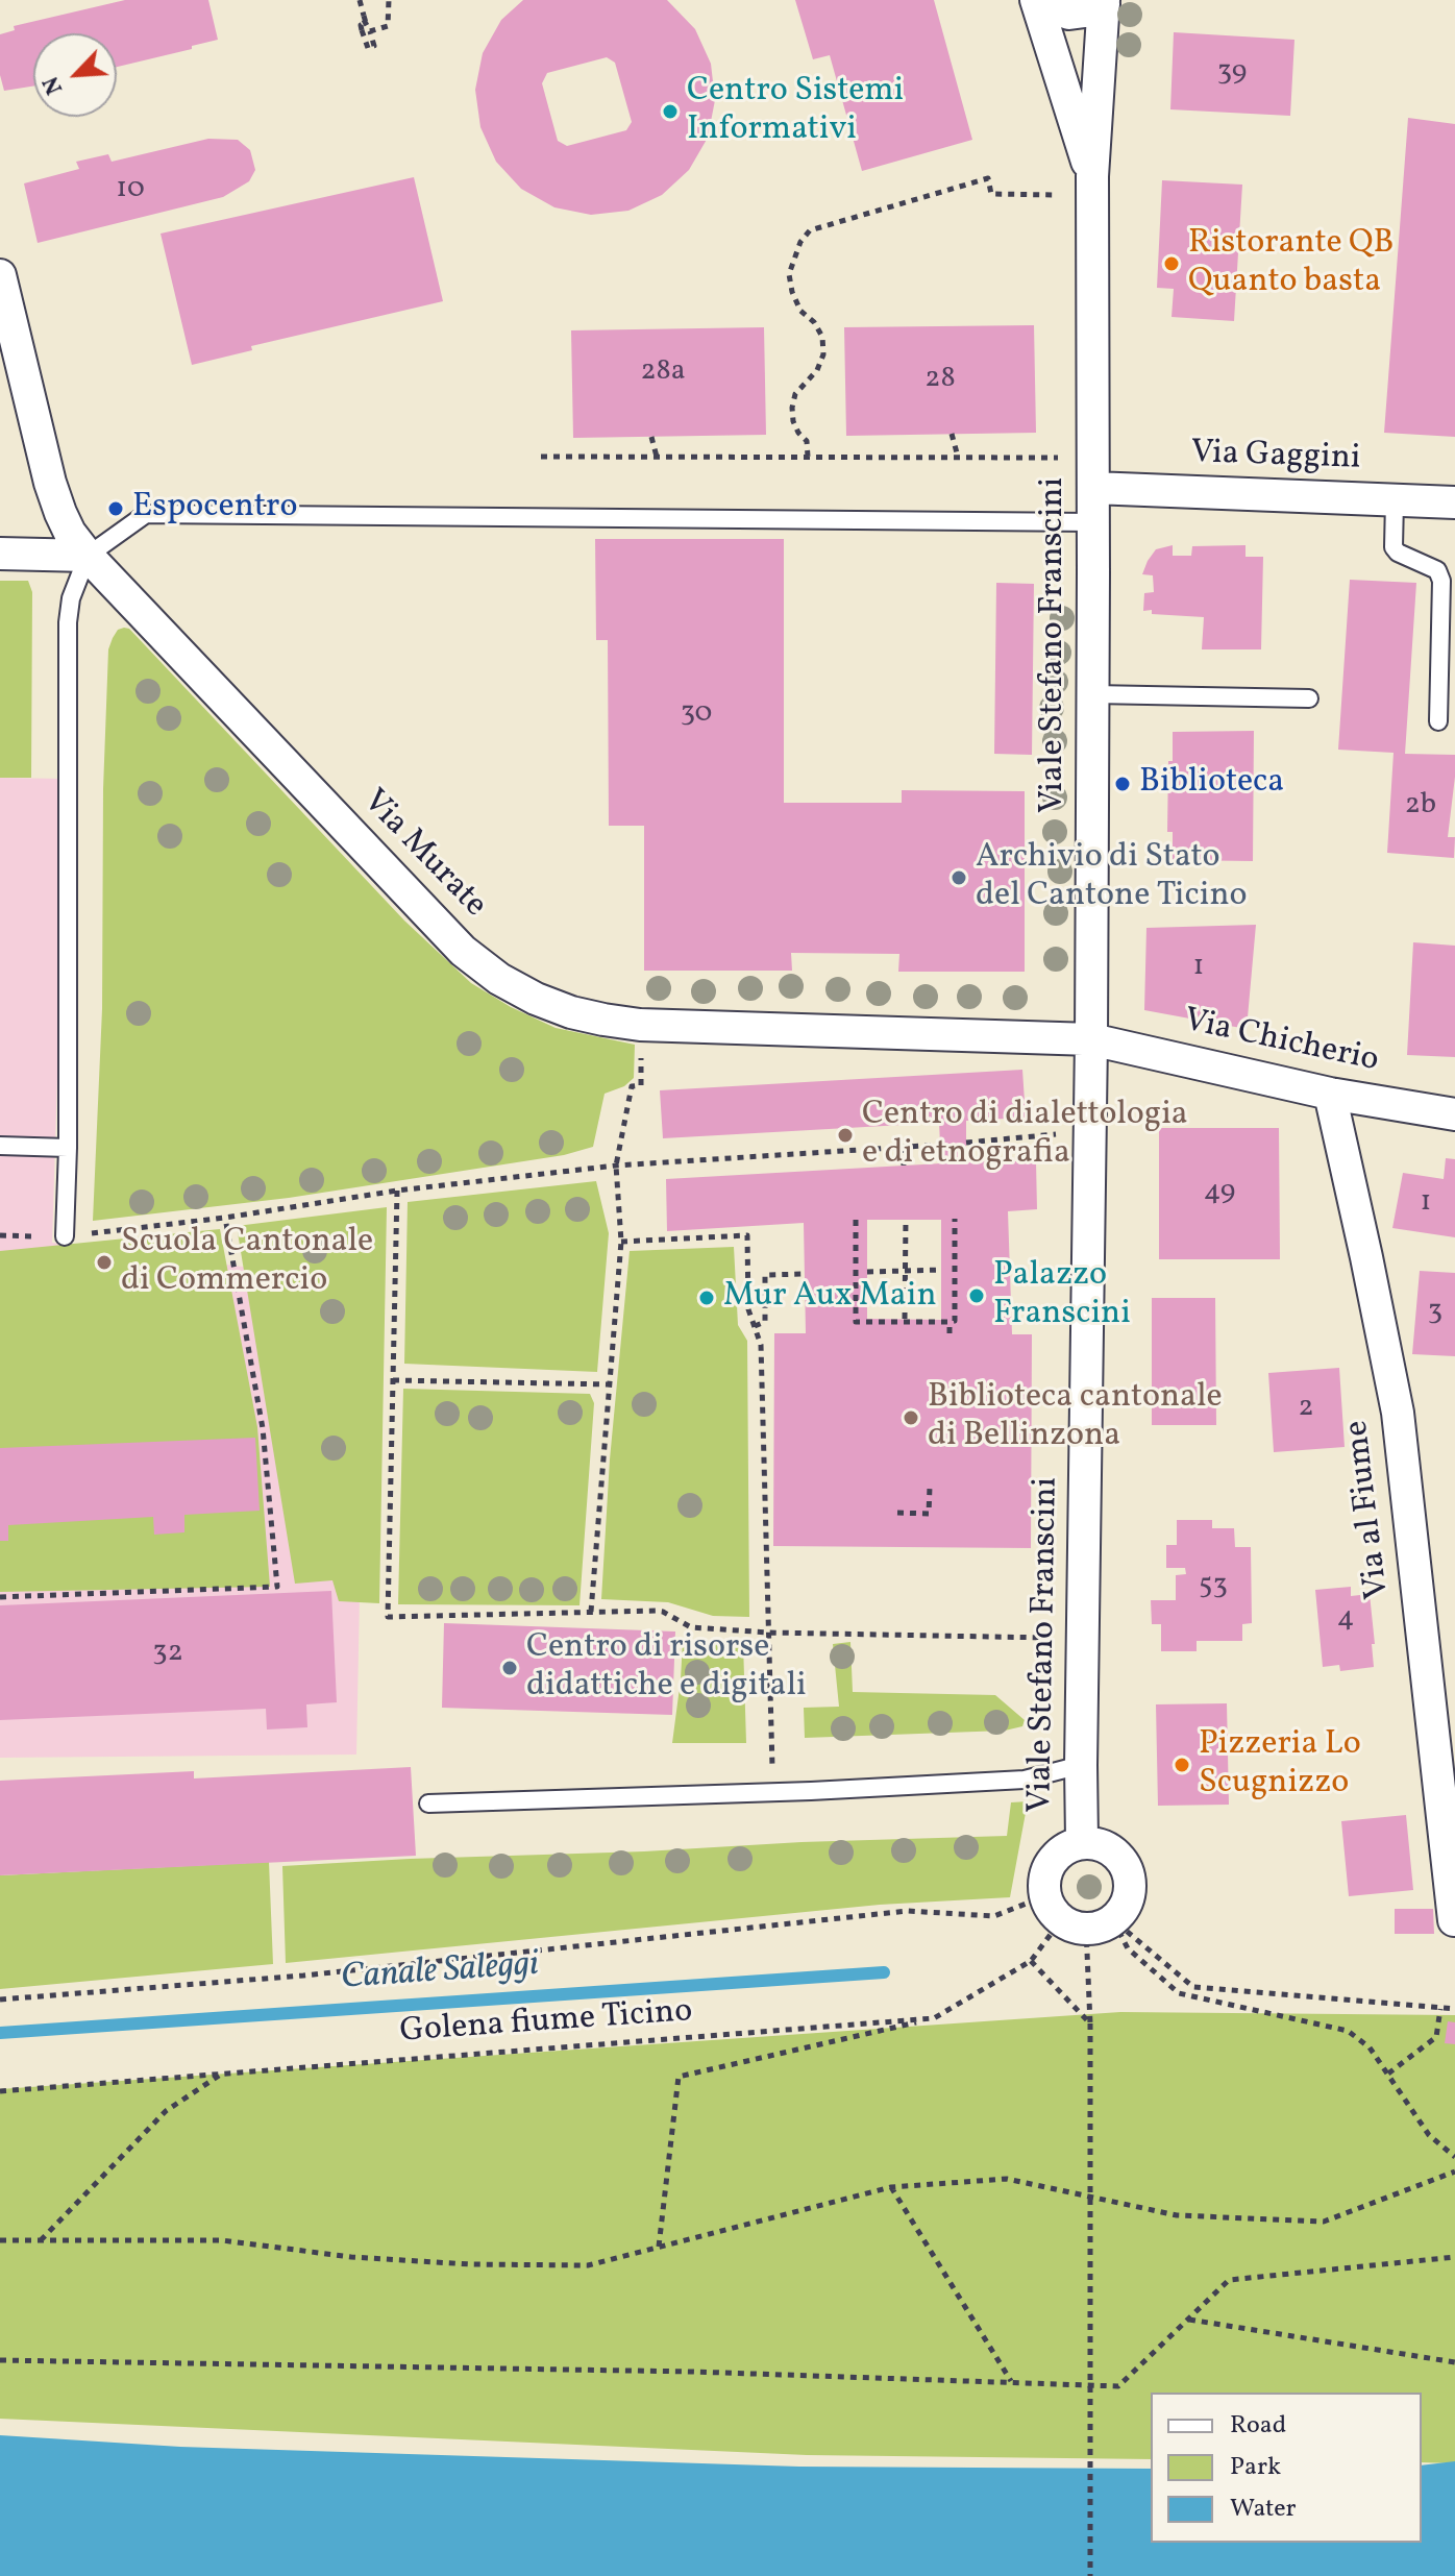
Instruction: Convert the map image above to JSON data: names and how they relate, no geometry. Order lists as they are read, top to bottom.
{
  "streets": {
    "street": [
      "Via Gaggini",
      "Viale Stefano Franscini",
      "Via Murate",
      "Via Chicherio",
      "Via al Fiume"
    ],
    "path": ["Golena fiume Ticino"]
  },
  "crossings": [
    ["Via Gaggini", "Viale Stefano Franscini"],
    ["Viale Stefano Franscini", "Via Murate"],
    ["Viale Stefano Franscini", "Via Chicherio"],
    ["Viale Stefano Franscini", "Golena fiume Ticino"],
    ["Via Murate", "Via Chicherio"],
    ["Via Chicherio", "Via al Fiume"]
  ],
  "water": ["Canale Saleggi"],
  "places": [
    "Centro Sistemi Informativi",
    "Ristorante QB Quanto basta",
    "Espocentro",
    "Biblioteca",
    "Archivio di Stato del Cantone Ticino",
    "Centro di dialettologia e di etnografia",
    "Scuola Cantonale di Commercio",
    "Palazzo Franscini",
    "Mur Aux Main",
    "Biblioteca cantonale di Bellinzona",
    "Centro di risorse didattiche e digitali",
    "Pizzeria Lo Scugnizzo"
  ],
  "house_numbers": [
    "39",
    "10",
    "28a",
    "28",
    "30",
    "2b",
    "1",
    "49",
    "1",
    "3",
    "2",
    "53",
    "4",
    "32"
  ],
  "legend": ["Road", "Park", "Water"],
  "north": "bottom left"
}
